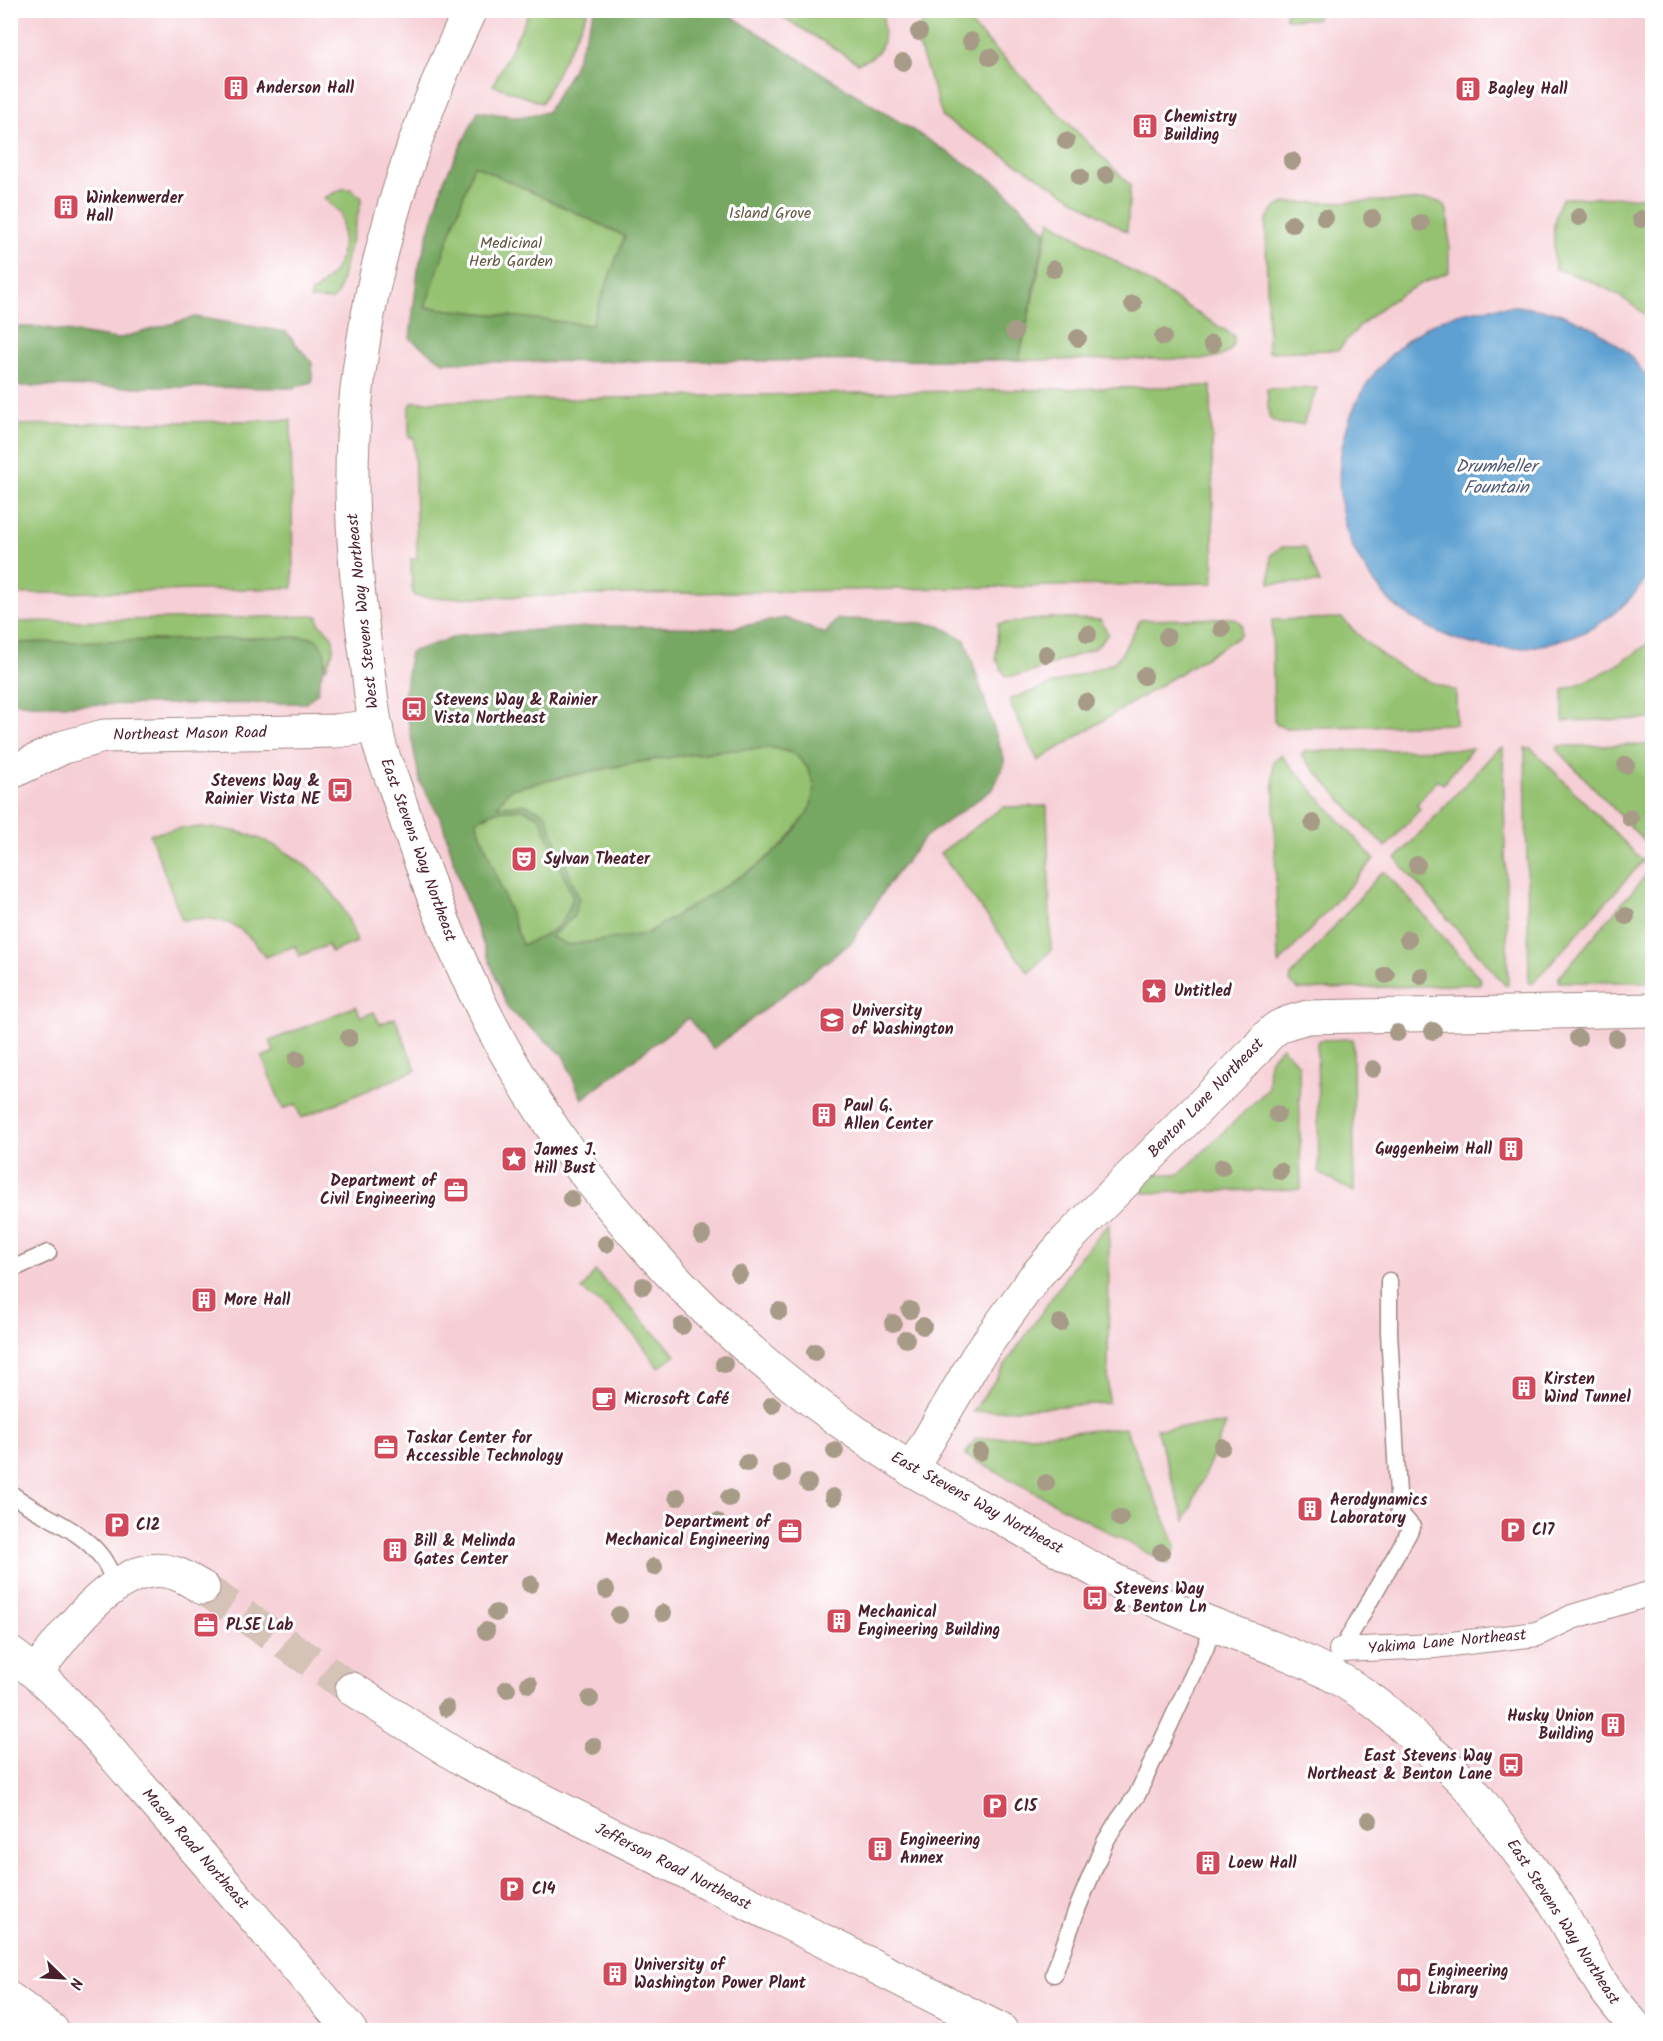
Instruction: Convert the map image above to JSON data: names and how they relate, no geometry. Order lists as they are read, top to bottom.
{
  "streets": {
    "street": [
      "West Stevens Way Northeast",
      "Northeast Mason Road",
      "East Stevens Way Northeast",
      "Benton Lane Northeast",
      "Yakima Lane Northeast",
      "Mason Road Northeast",
      "Jefferson Road Northeast"
    ]
  },
  "crossings": [
    ["West Stevens Way Northeast", "Northeast Mason Road"],
    ["West Stevens Way Northeast", "East Stevens Way Northeast"],
    ["Northeast Mason Road", "East Stevens Way Northeast"],
    ["East Stevens Way Northeast", "Benton Lane Northeast"],
    ["East Stevens Way Northeast", "Yakima Lane Northeast"]
  ],
  "water": ["Drumheller Fountain"],
  "parks": ["Island Grove", "Medicinal Herb Garden"],
  "places": {
    "building": [
      "Anderson Hall",
      "Bagley Hall",
      "Chemistry Building",
      "Winkenwerder Hall",
      "Paul G. Allen Center",
      "Guggenheim Hall",
      "More Hall",
      "Kirsten Wind Tunnel",
      "Aerodynamics Laboratory",
      "Bill & Melinda Gates Center",
      "Mechanical Engineering Building",
      "Husky Union Building",
      "Engineering Annex",
      "Loew Hall",
      "University of Washington Power Plant"
    ],
    "bus stop": [
      "Stevens Way & Rainier Vista Northeast",
      "Stevens Way & Rainier Vista NE",
      "Stevens Way & Benton Ln",
      "East Stevens Way Northeast & Benton Lane"
    ],
    "theatre": ["Sylvan Theater"],
    "place": ["Untitled", "James J. Hill Bust"],
    "school or university": ["University of Washington"],
    "office": [
      "Department of Civil Engineering",
      "Taskar Center for Accessible Technology",
      "Department of Mechanical Engineering",
      "PLSE Lab"
    ],
    "cafe": ["Microsoft Café"],
    "parking": [
      "C12",
      "C17",
      "C15",
      "C14"
    ],
    "library": ["Engineering Library"]
  },
  "north": "bottom right"
}
